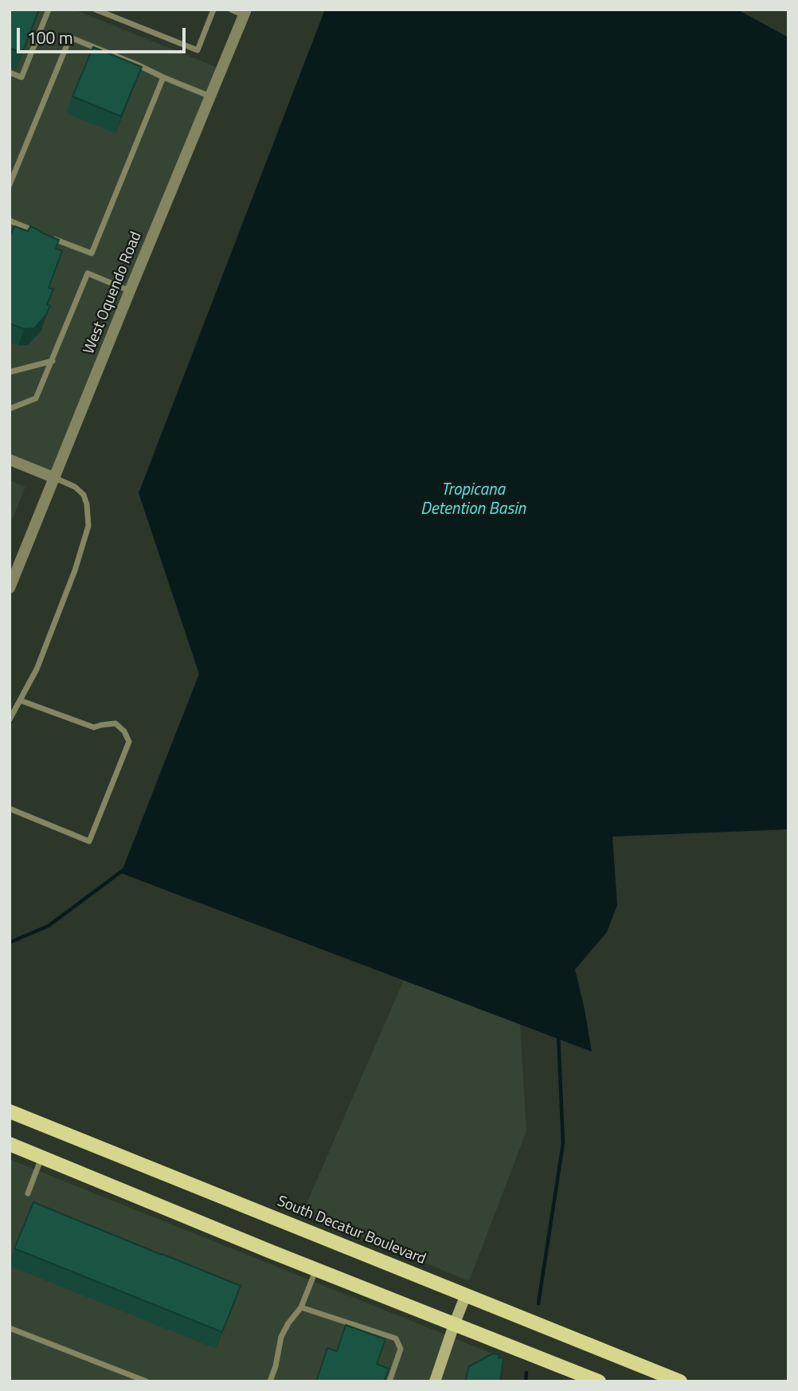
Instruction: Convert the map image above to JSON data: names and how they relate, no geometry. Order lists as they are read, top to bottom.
{
  "streets": {
    "main road": ["South Decatur Boulevard"],
    "street": ["West Oquendo Road"]
  },
  "water": ["Tropicana Detention Basin"],
  "scale_bar": "100 m"
}
